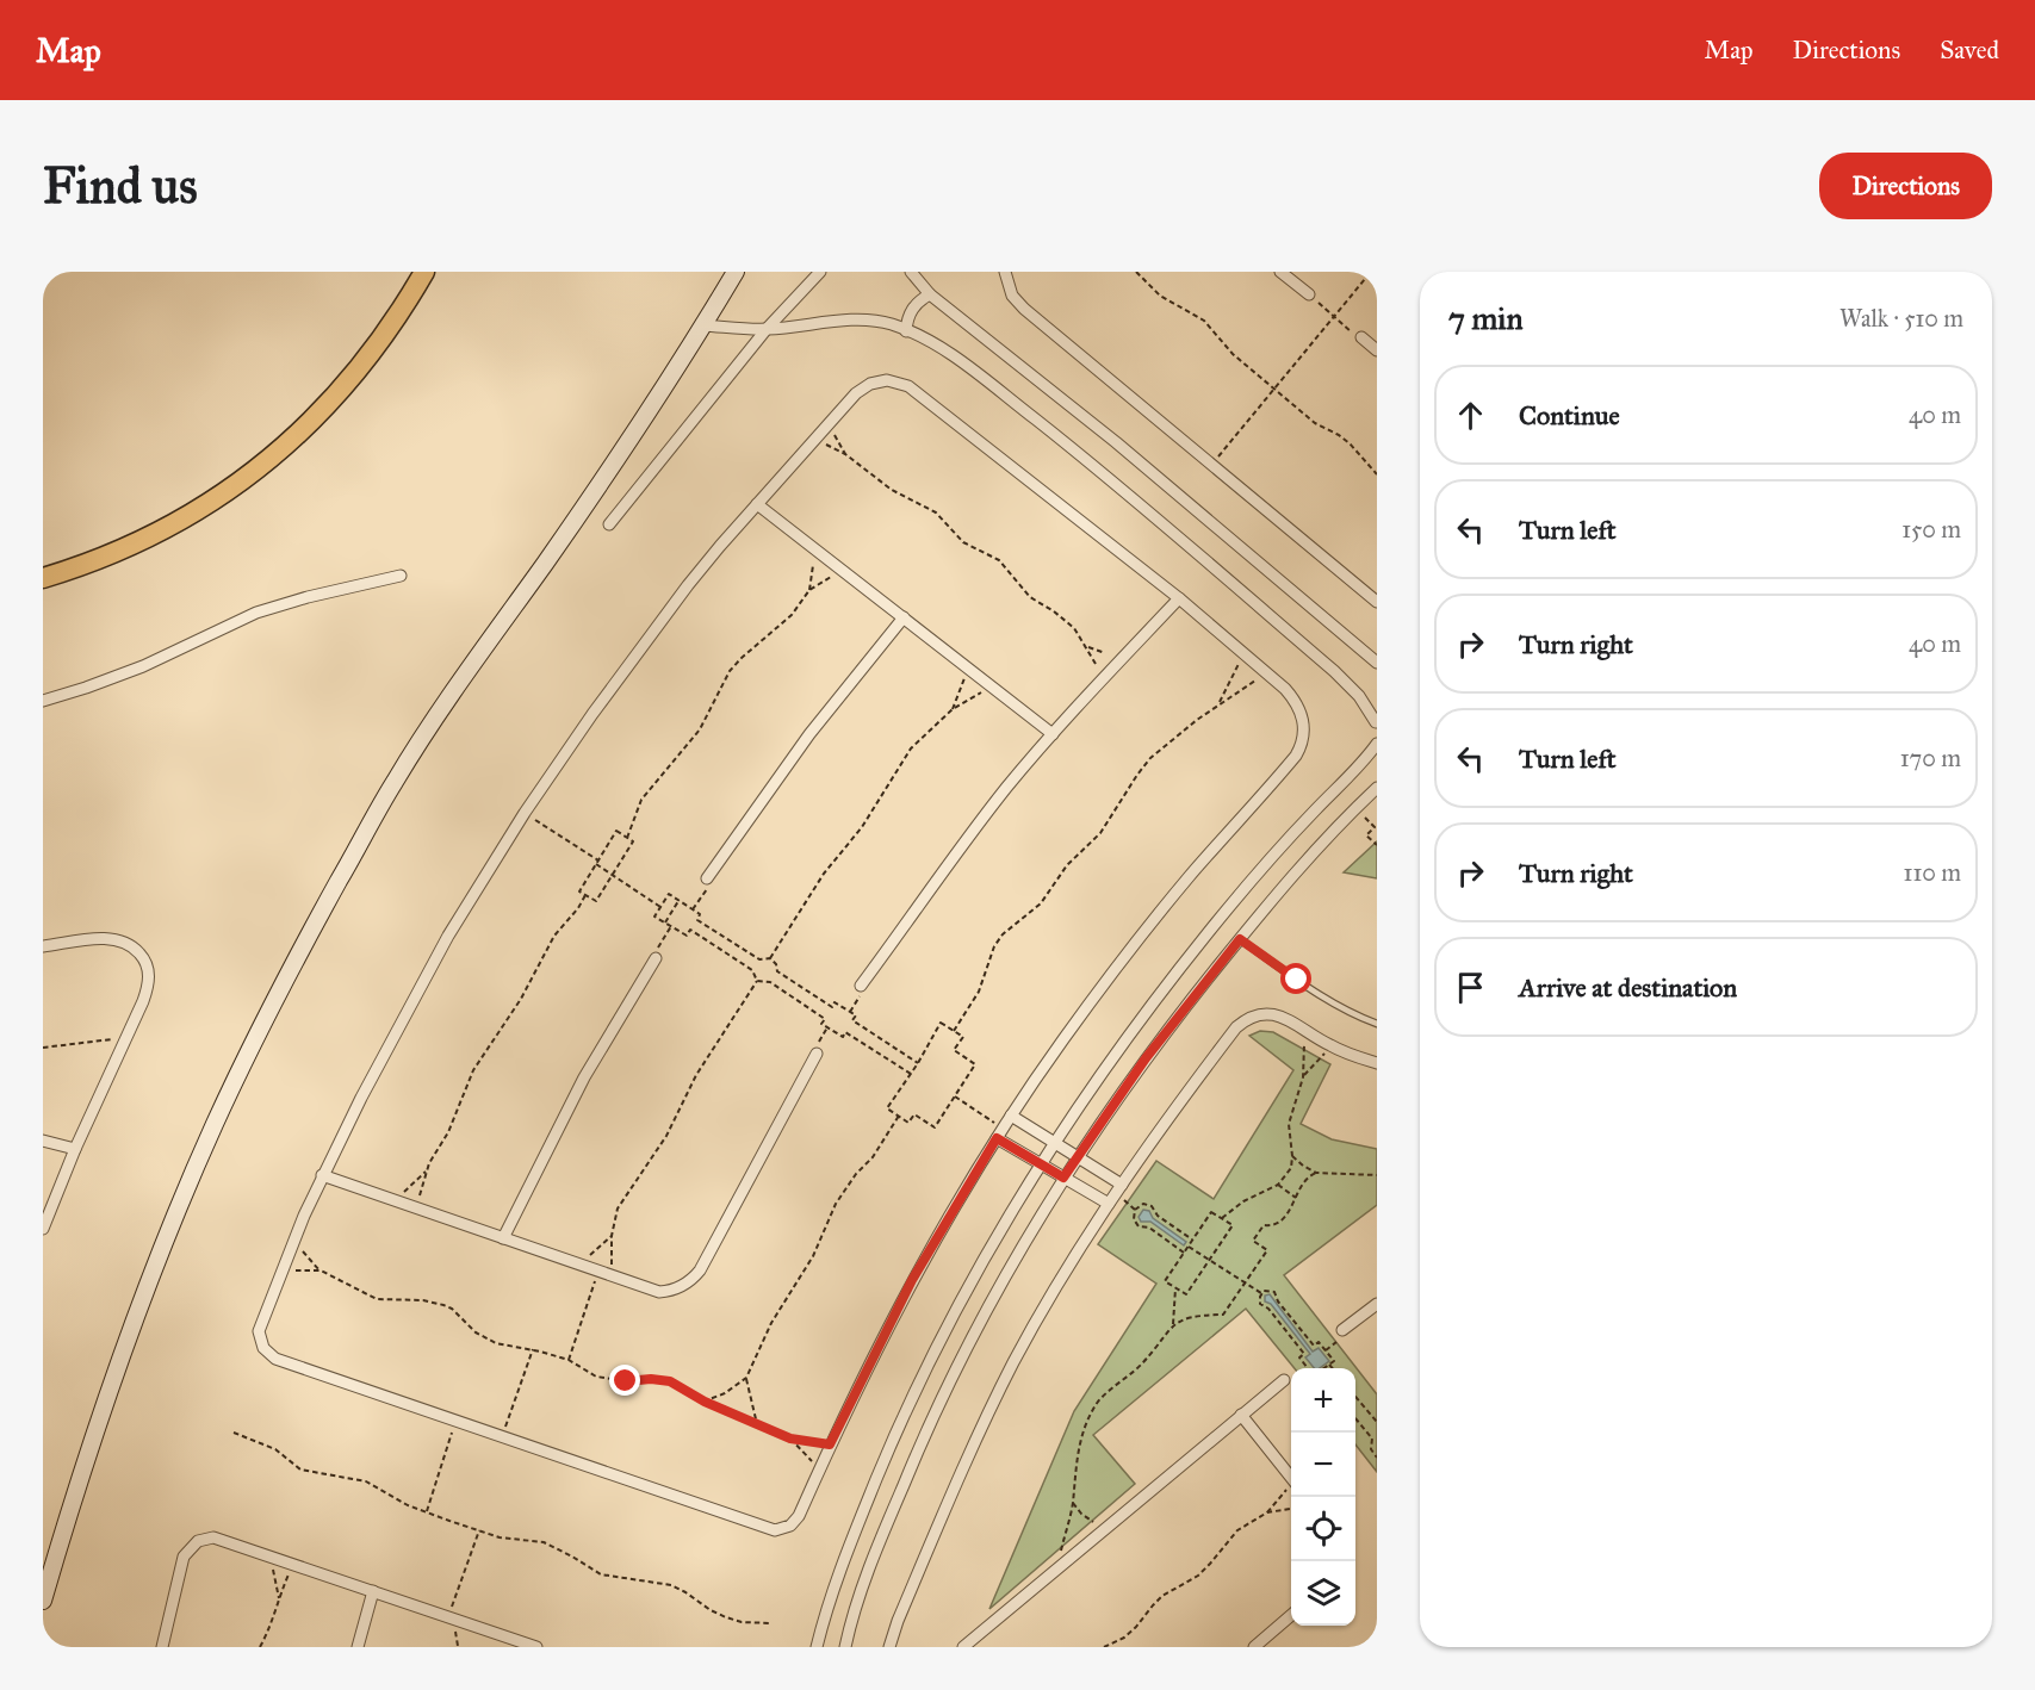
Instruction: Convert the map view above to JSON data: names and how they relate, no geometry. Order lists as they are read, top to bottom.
{
  "page": {
    "header": "Map",
    "nav": ["Map", "Directions", "Saved"],
    "buttons": "Directions",
    "title": "Find us",
    "heading": ["7 min", "Walk · 510 m"],
    "list": [
      ["Continue", "40 m"],
      ["Turn left", "150 m"],
      ["Turn right", "40 m"],
      ["Turn left", "170 m"],
      ["Turn right", "110 m"],
      "Arrive at destination"
    ],
    "map_buttons": ["+", "−"]
  }
}
